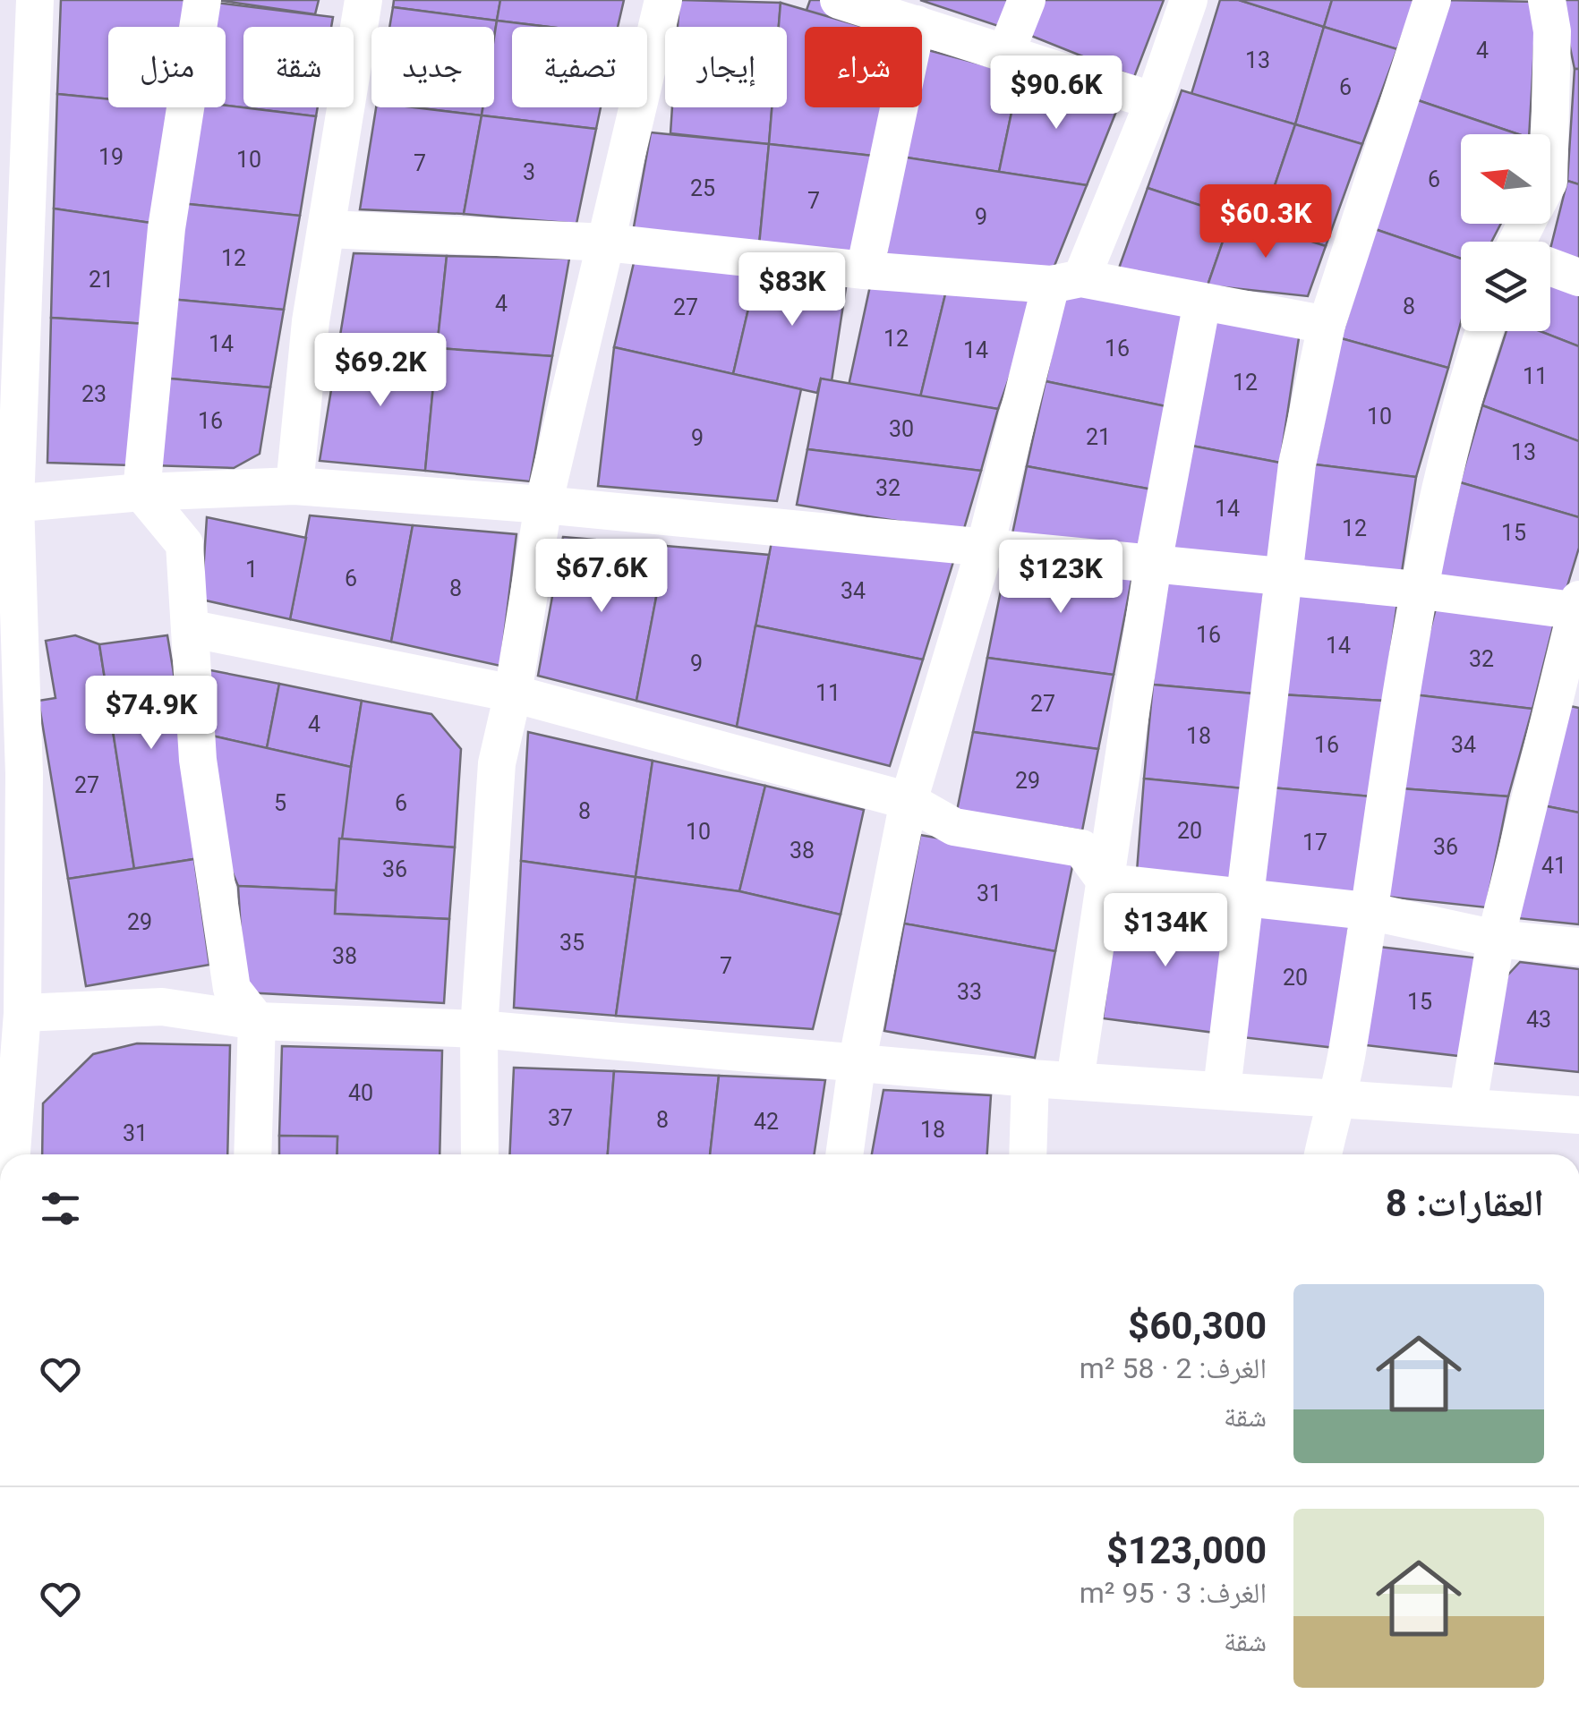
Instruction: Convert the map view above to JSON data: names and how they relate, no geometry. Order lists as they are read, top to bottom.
{
  "house_numbers": [
    "4",
    "13",
    "6",
    "19",
    "10",
    "7",
    "3",
    "6",
    "25",
    "7",
    "9",
    "12",
    "21",
    "4",
    "8",
    "27",
    "12",
    "14",
    "16",
    "14",
    "11",
    "12",
    "23",
    "10",
    "16",
    "30",
    "21",
    "9",
    "13",
    "32",
    "14",
    "12",
    "15",
    "1",
    "6",
    "8",
    "34",
    "16",
    "14",
    "32",
    "9",
    "11",
    "27",
    "4",
    "18",
    "16",
    "34",
    "29",
    "27",
    "5",
    "6",
    "8",
    "20",
    "10",
    "17",
    "36",
    "38",
    "41",
    "36",
    "31",
    "29",
    "35",
    "38",
    "7",
    "20",
    "33",
    "15",
    "43",
    "40",
    "37",
    "8",
    "42",
    "18",
    "31"
  ],
  "north": "left",
  "page": {
    "chip": [
      "شراء",
      "إيجار",
      "تصفية",
      "جديد",
      "شقة",
      "منزل"
    ],
    "price": [
      "$90.6K",
      "$60.3K",
      "$83K",
      "$69.2K",
      "$67.6K",
      "$123K",
      "$74.9K",
      "$134K"
    ],
    "heading": "العقارات: 8",
    "list": [
      {
        "name": "$60,300",
        "note": "الغرف: 2 · 58 m² · شقة"
      },
      {
        "name": "$123,000",
        "note": "الغرف: 3 · 95 m² · شقة"
      }
    ]
  }
}
